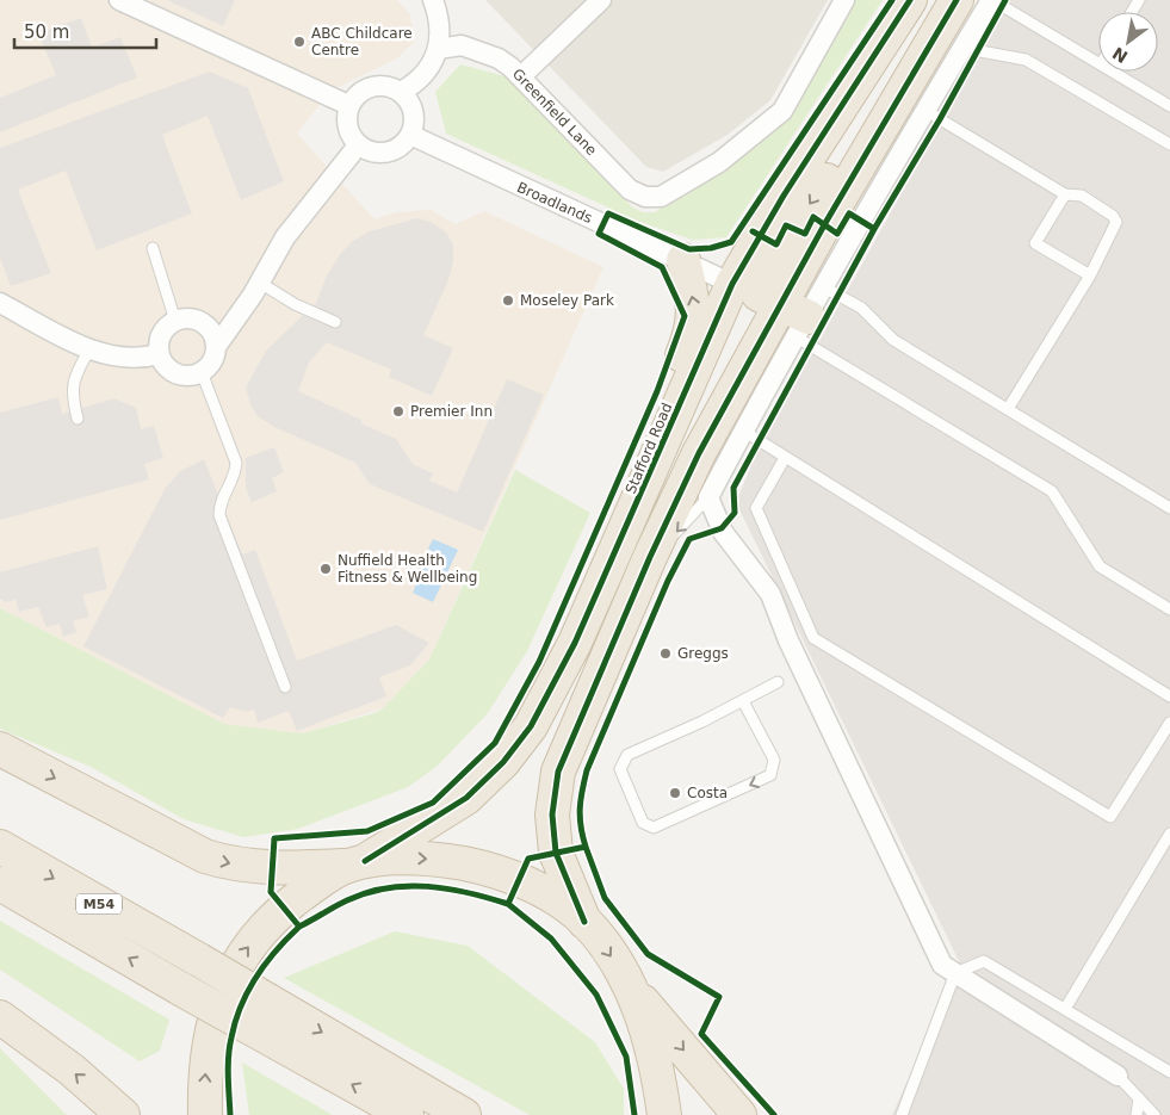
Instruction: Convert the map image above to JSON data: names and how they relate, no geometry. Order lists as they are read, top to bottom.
{
  "streets": {
    "highway": ["Stafford Road", "M54"],
    "street": ["Greenfield Lane", "Broadlands"]
  },
  "crossings": [
    ["Broadlands", "Stafford Road"]
  ],
  "places": [
    "ABC Childcare Centre",
    "Moseley Park",
    "Premier Inn",
    "Nuffield Health Fitness & Wellbeing",
    "Greggs",
    "Costa"
  ],
  "scale_bar": "50 m",
  "north": "bottom left"
}
